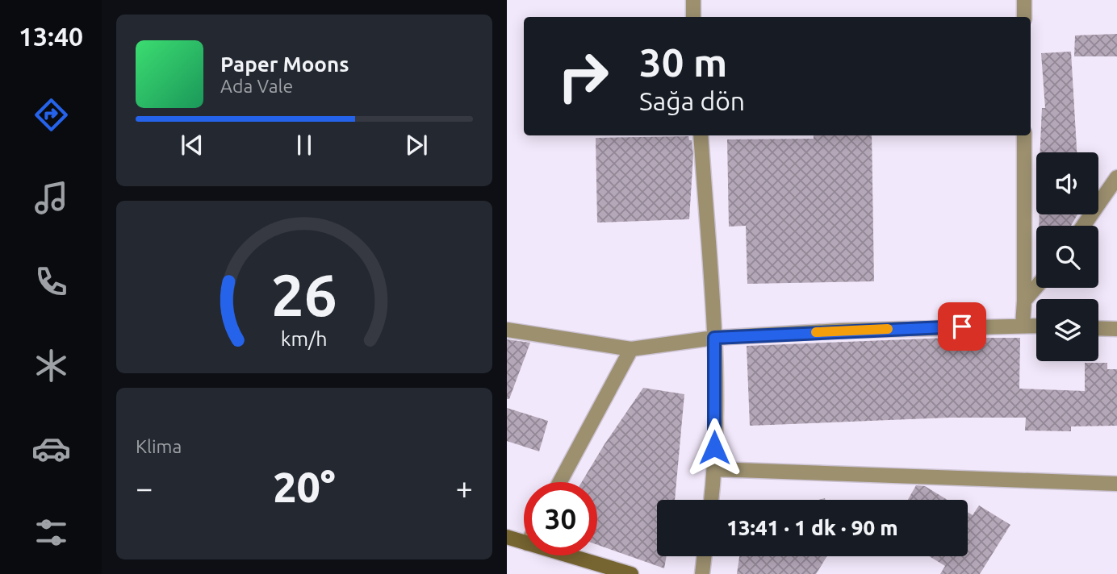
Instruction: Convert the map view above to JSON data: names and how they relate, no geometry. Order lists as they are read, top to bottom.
{
  "page": {
    "tabs": "13:40",
    "turn": ["30 m", "Sağa dön"],
    "song": ["Paper Moons", "Ada Vale"],
    "tile": "Klima",
    "heat": ["−", "20°", "+"],
    "limit": "30",
    "trip": "13:41 · 1 dk · 90 m",
    "gauge": ["26", "km/h"]
  }
}
